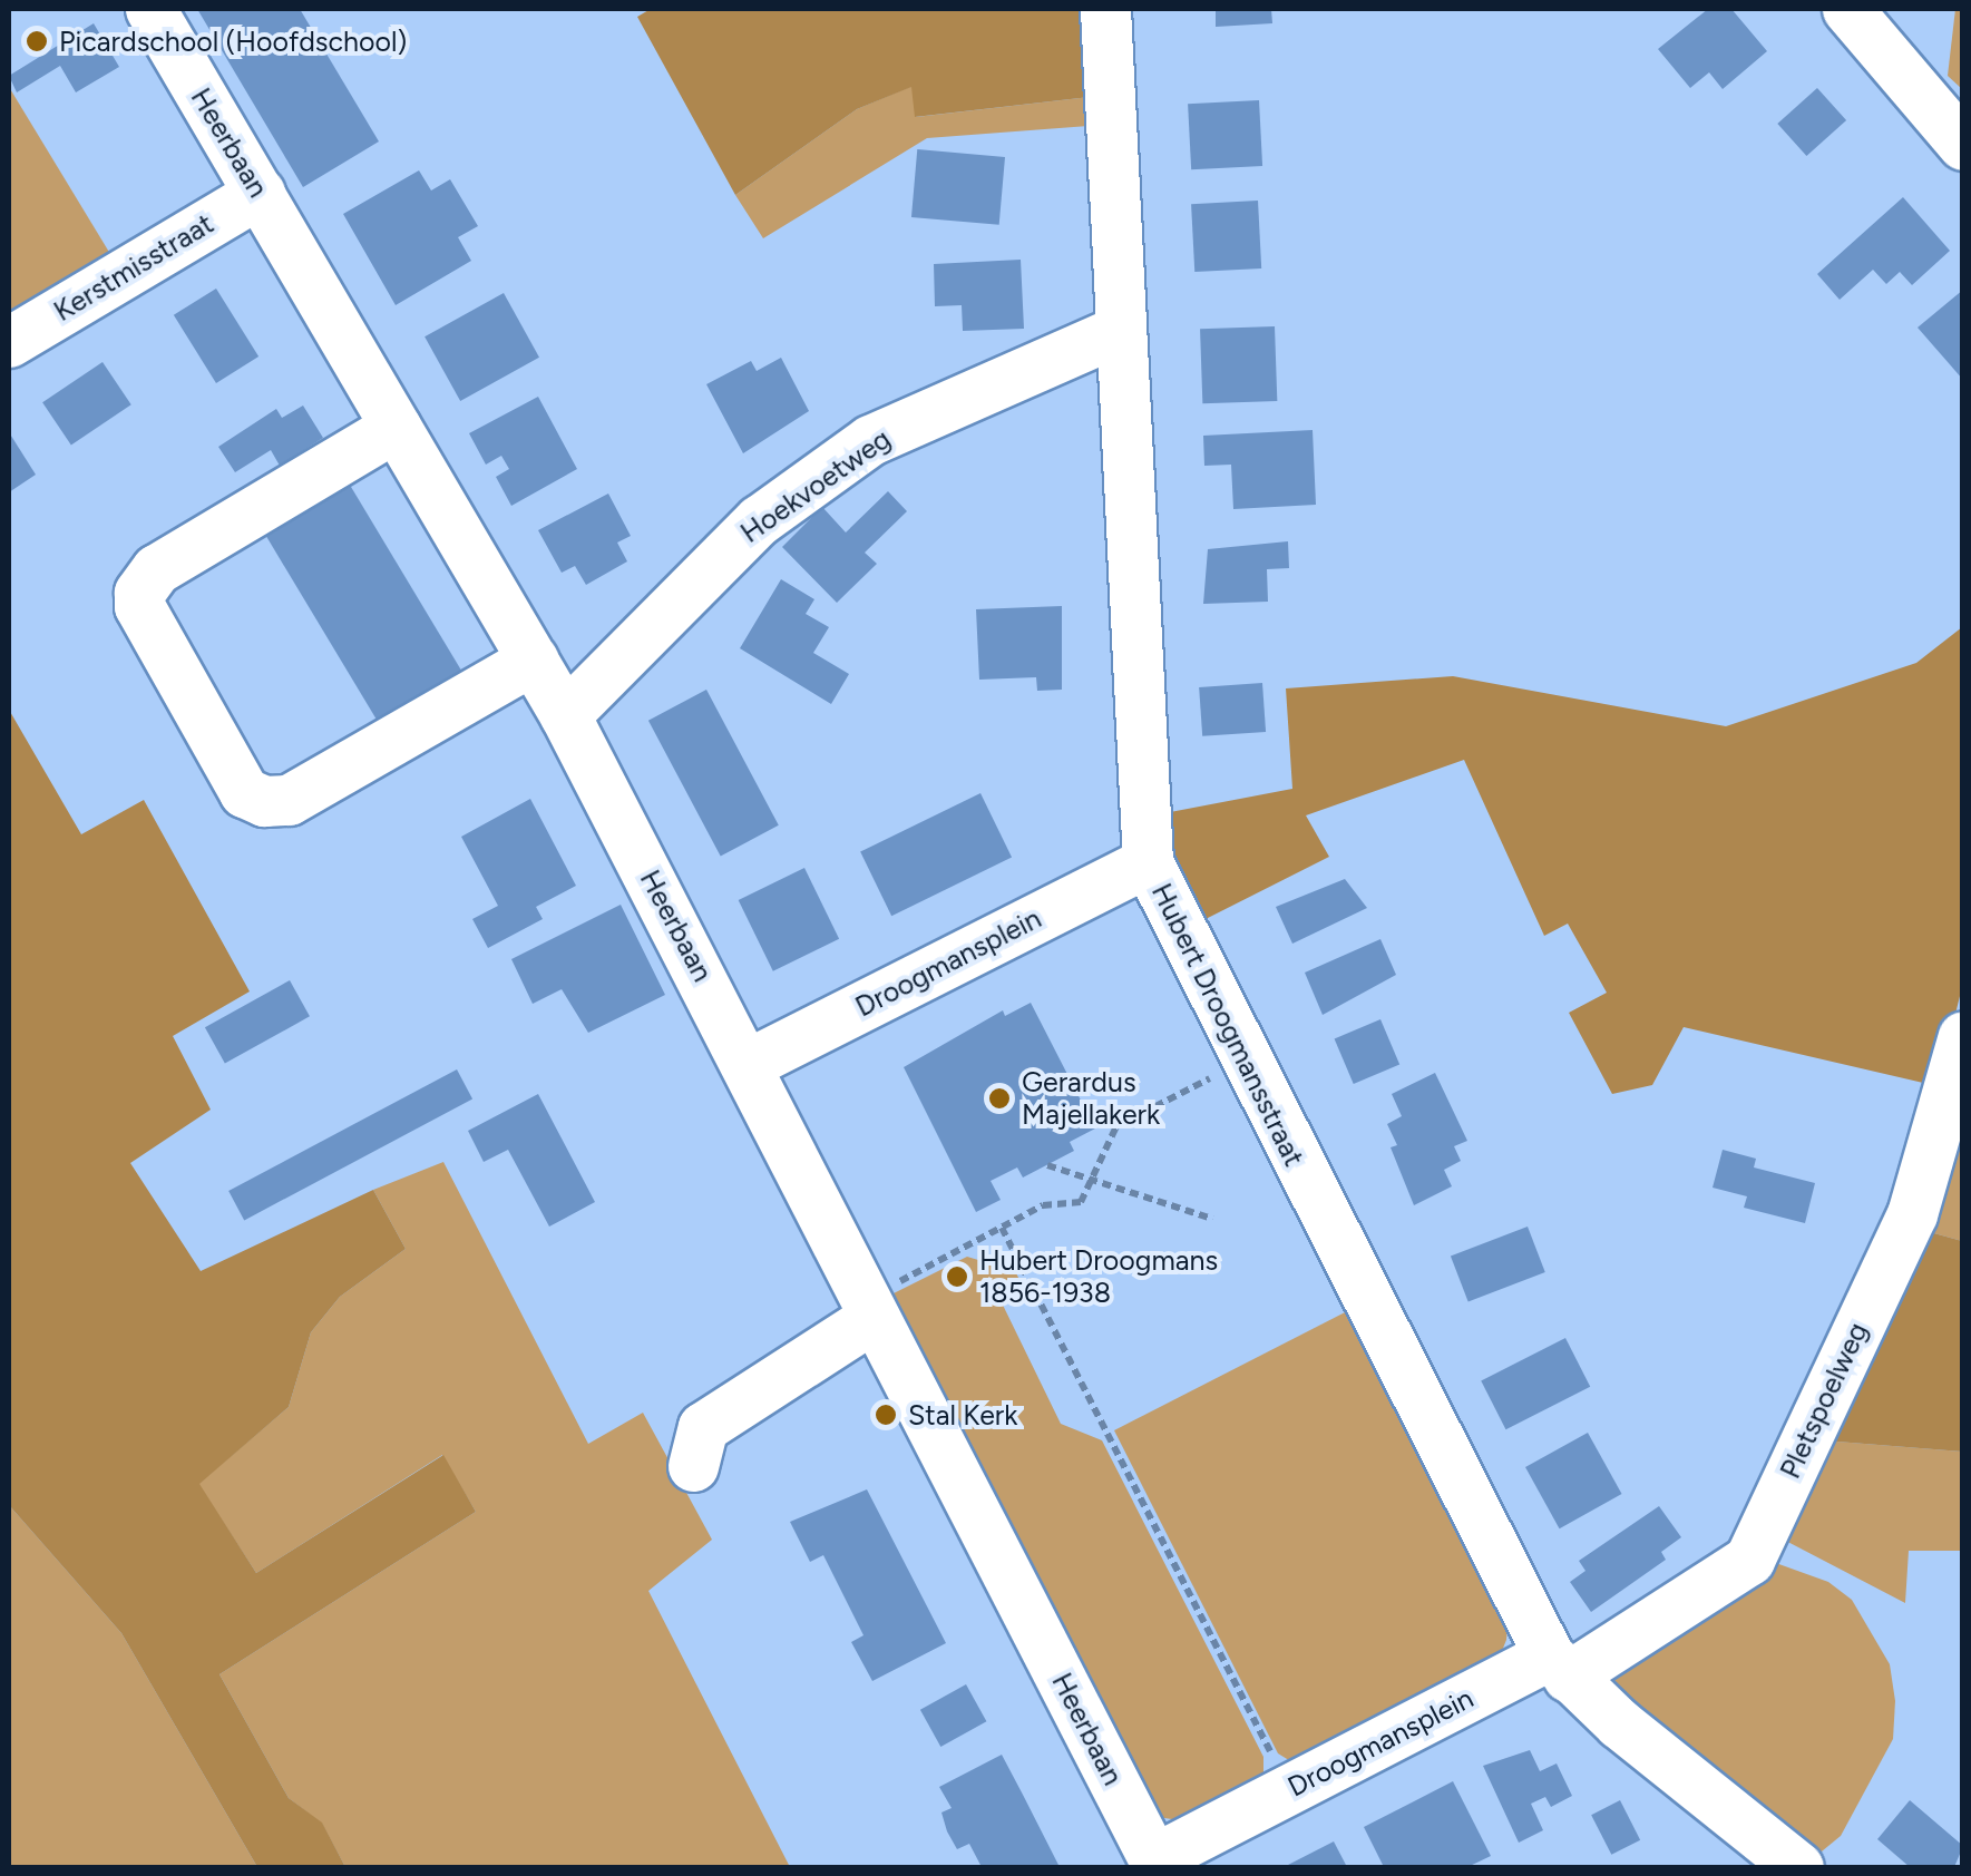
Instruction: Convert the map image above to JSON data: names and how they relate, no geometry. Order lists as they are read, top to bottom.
{
  "streets": {
    "street": [
      "Heerbaan",
      "Kerstmisstraat",
      "Hoekvoetweg",
      "Droogmansplein",
      "Hubert Droogmansstraat",
      "Pletspoelweg"
    ]
  },
  "crossings": [
    ["Heerbaan", "Kerstmisstraat"],
    ["Heerbaan", "Hoekvoetweg"],
    ["Heerbaan", "Droogmansplein"],
    ["Hoekvoetweg", "Hubert Droogmansstraat"],
    ["Droogmansplein", "Hubert Droogmansstraat"],
    ["Droogmansplein", "Pletspoelweg"],
    ["Hubert Droogmansstraat", "Pletspoelweg"]
  ],
  "places": [
    "Picardschool (Hoofdschool)",
    "Gerardus Majellakerk",
    "Hubert Droogmans 1856-1938",
    "Stal Kerk"
  ]
}
